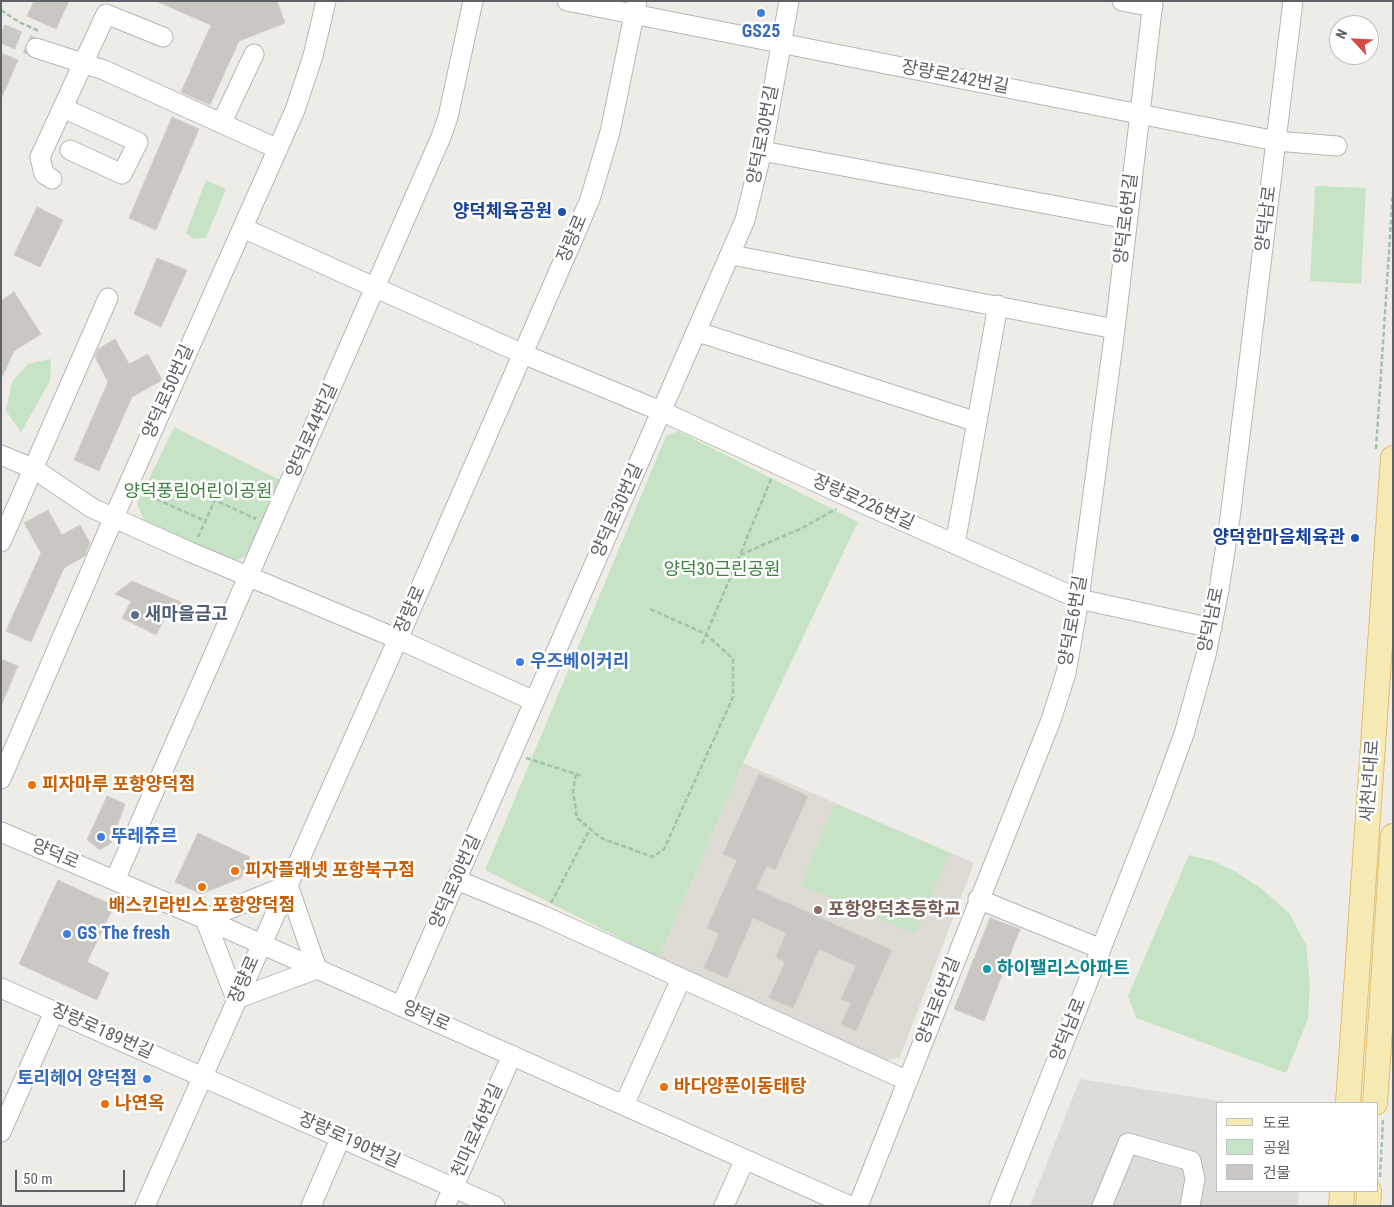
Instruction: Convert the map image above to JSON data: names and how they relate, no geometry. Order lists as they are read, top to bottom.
{
  "streets": {
    "main road": ["새천년대로"],
    "street": [
      "장량로242번길",
      "양덕로30번길",
      "양덕로6번길",
      "양덕남로",
      "장량로",
      "양덕로50번길",
      "양덕로44번길",
      "장량로226번길",
      "양덕로",
      "장량로189번길",
      "천마로46번길",
      "장량로190번길"
    ]
  },
  "crossings": [
    ["장량로242번길", "양덕로30번길"],
    ["장량로242번길", "양덕로6번길"],
    ["장량로242번길", "양덕남로"],
    ["장량로242번길", "장량로"],
    ["양덕로30번길", "장량로226번길"],
    ["양덕로30번길", "양덕로"],
    ["양덕로6번길", "장량로226번길"],
    ["양덕남로", "장량로226번길"],
    ["장량로", "장량로226번길"],
    ["장량로", "양덕로"],
    ["장량로", "장량로189번길"],
    ["장량로", "장량로190번길"],
    ["양덕로50번길", "장량로226번길"],
    ["양덕로44번길", "장량로226번길"],
    ["양덕로44번길", "양덕로"],
    ["양덕로", "천마로46번길"],
    ["장량로189번길", "장량로190번길"],
    ["천마로46번길", "장량로190번길"]
  ],
  "parks": ["양덕풍림어린이공원", "양덕30근린공원"],
  "places": [
    "GS25",
    "양덕체육공원",
    "양덕한마음체육관",
    "새마을금고",
    "우즈베이커리",
    "피자마루 포항양덕점",
    "뚜레쥬르",
    "피자플래넷 포항북구점",
    "배스킨라빈스 포항양덕점",
    "포항양덕초등학교",
    "GS The fresh",
    "하이팰리스아파트",
    "토리헤어 양덕점",
    "바다양푼이동태탕",
    "나연옥"
  ],
  "legend": ["도로", "공원", "건물"],
  "scale_bar": "50 m",
  "north": "top left"
}
